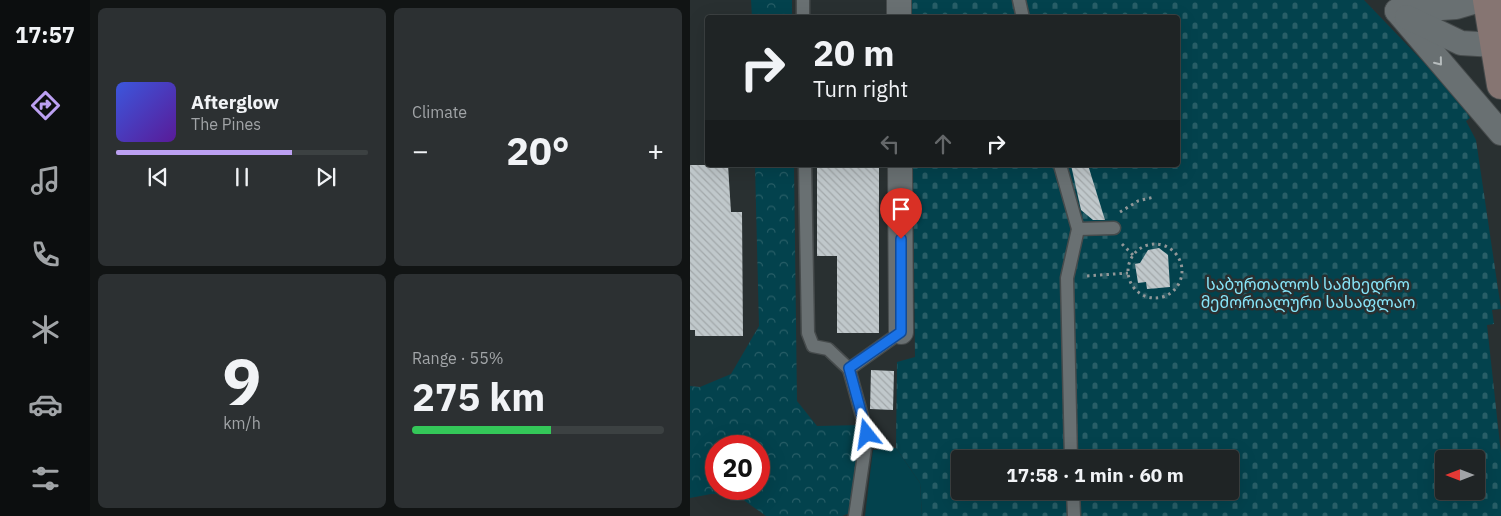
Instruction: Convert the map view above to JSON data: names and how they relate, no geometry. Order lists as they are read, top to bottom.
{
  "parks": ["საბურთალოს სამხედრო მემორიალური სასაფლაო"],
  "north": "left",
  "page": {
    "tabs": "17:57",
    "tile": [
      "Climate",
      ["9", "km/h"],
      ["Range · 55%", "275 km"]
    ],
    "turn": ["20 m", "Turn right"],
    "song": ["Afterglow", "The Pines"],
    "heat": ["−", "20°", "+"],
    "limit": "20",
    "trip": "17:58 · 1 min · 60 m"
  }
}
